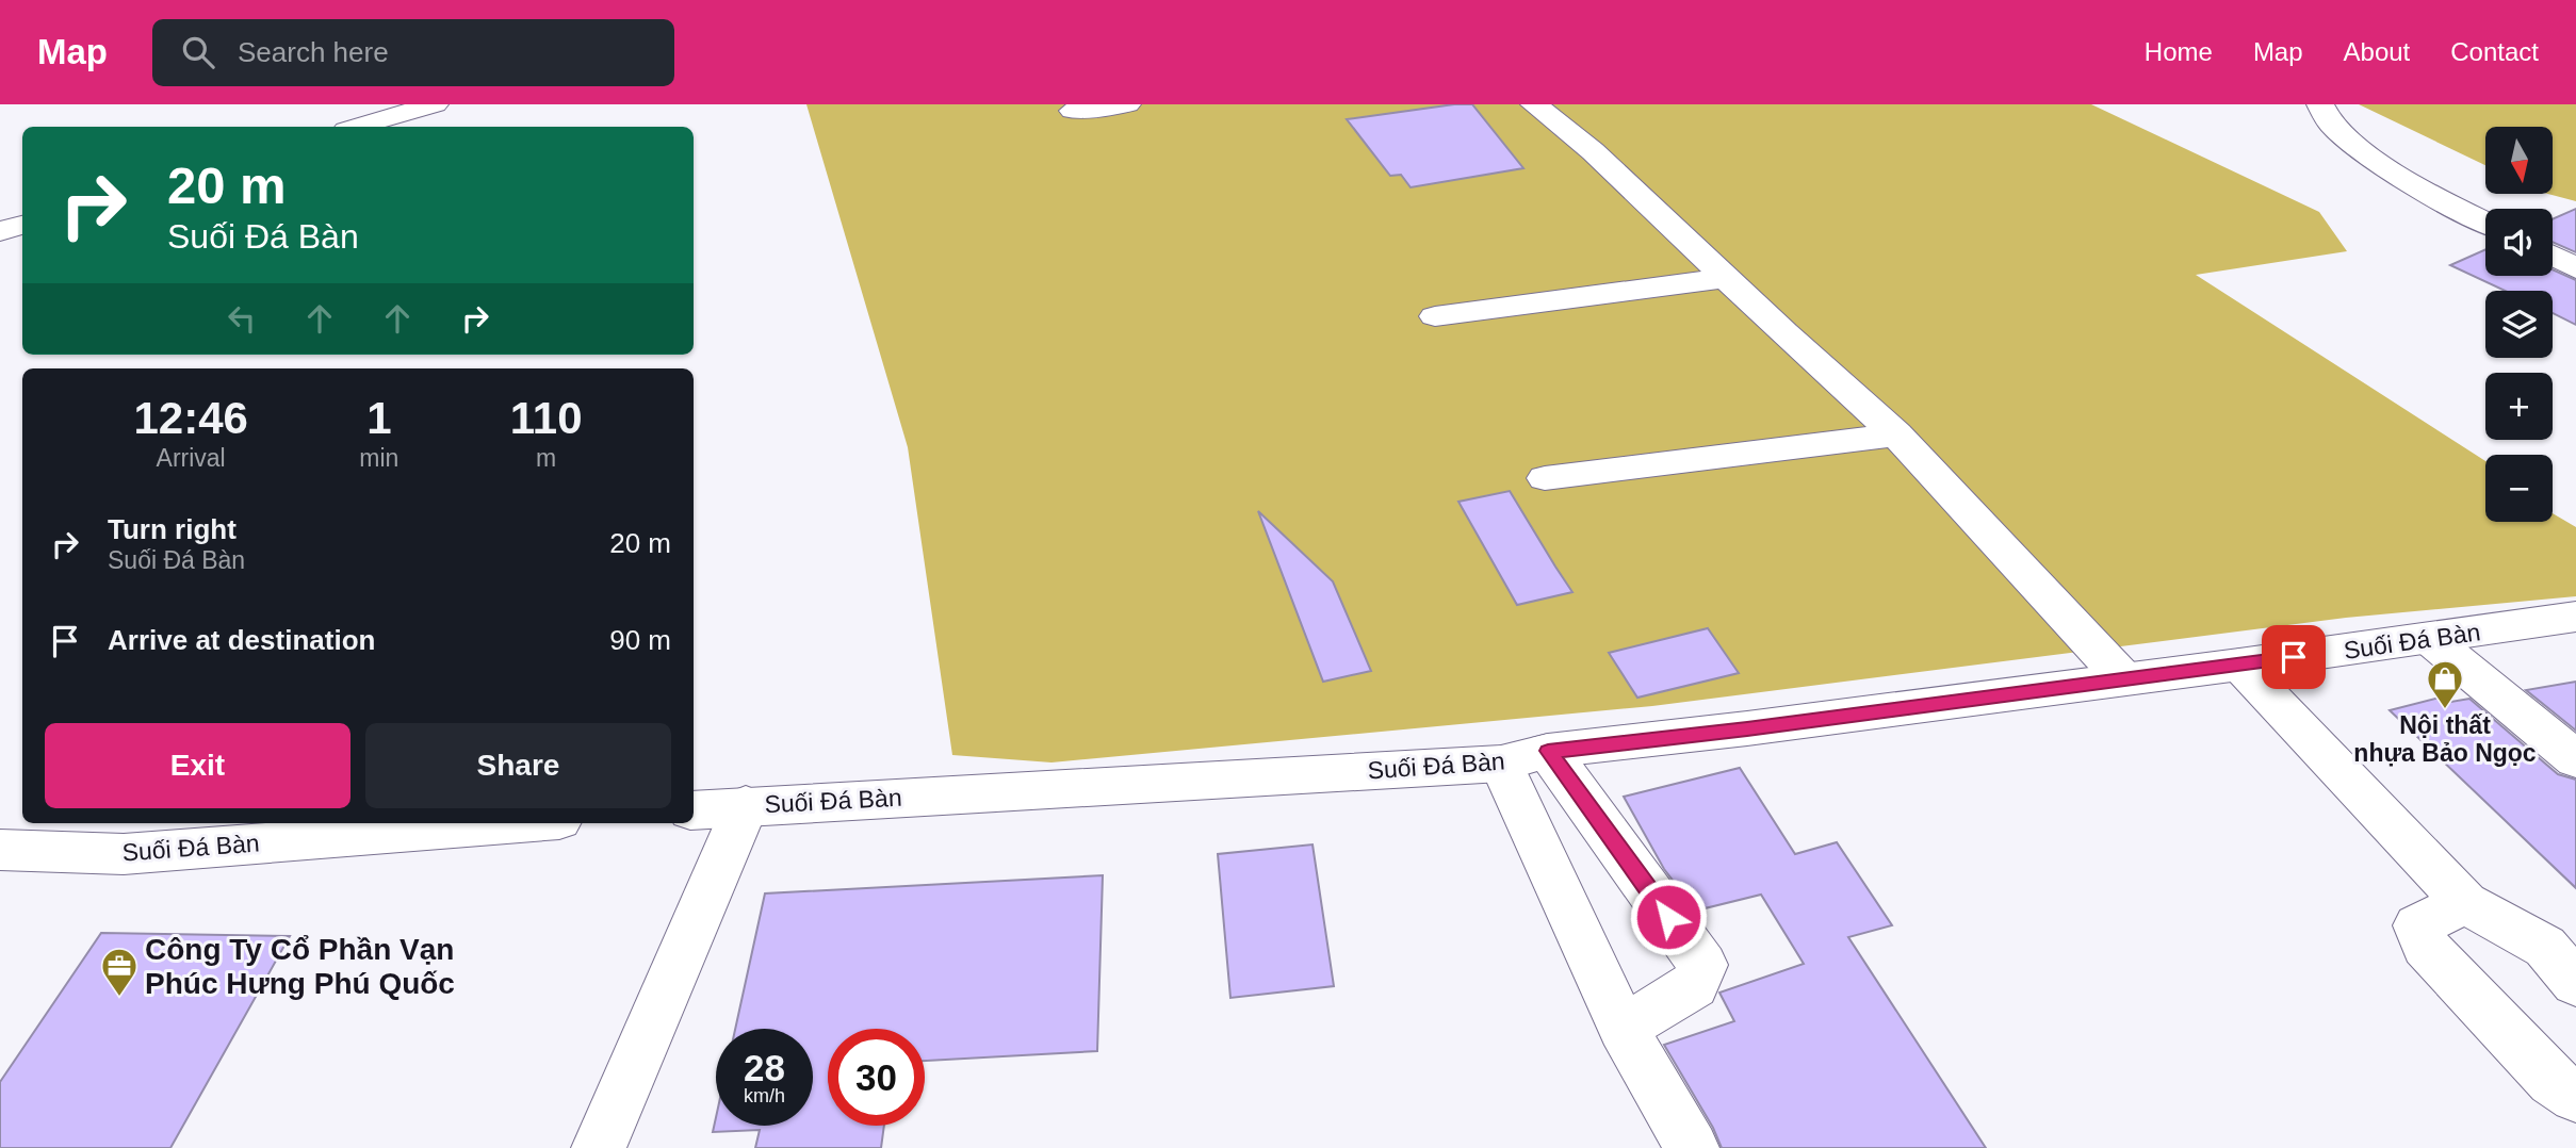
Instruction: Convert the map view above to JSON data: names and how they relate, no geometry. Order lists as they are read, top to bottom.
{
  "streets": {
    "street": ["Suối Đá Bàn"]
  },
  "places": {
    "shop": ["Nội thất nhựa Bảo Ngọc"],
    "office": ["Công Ty Cổ Phần Vạn Phúc Hưng Phú Quốc"]
  },
  "north": "bottom",
  "page": {
    "header": "Map",
    "search": "Search here",
    "nav": [
      "Home",
      "Map",
      "About",
      "Contact"
    ],
    "map_buttons": ["+", "−"],
    "turn": ["20 m", "Suối Đá Bàn"],
    "eta": [
      "12:46",
      "Arrival",
      "1",
      "min",
      "110",
      "m"
    ],
    "list": [
      {
        "name": "Turn right",
        "note": "Suối Đá Bàn",
        "value": "20 m"
      },
      {
        "name": "Arrive at destination",
        "value": "90 m"
      }
    ],
    "buttons": ["Exit", "Share"],
    "speed": "28 km/h",
    "limit": "30"
  }
}
